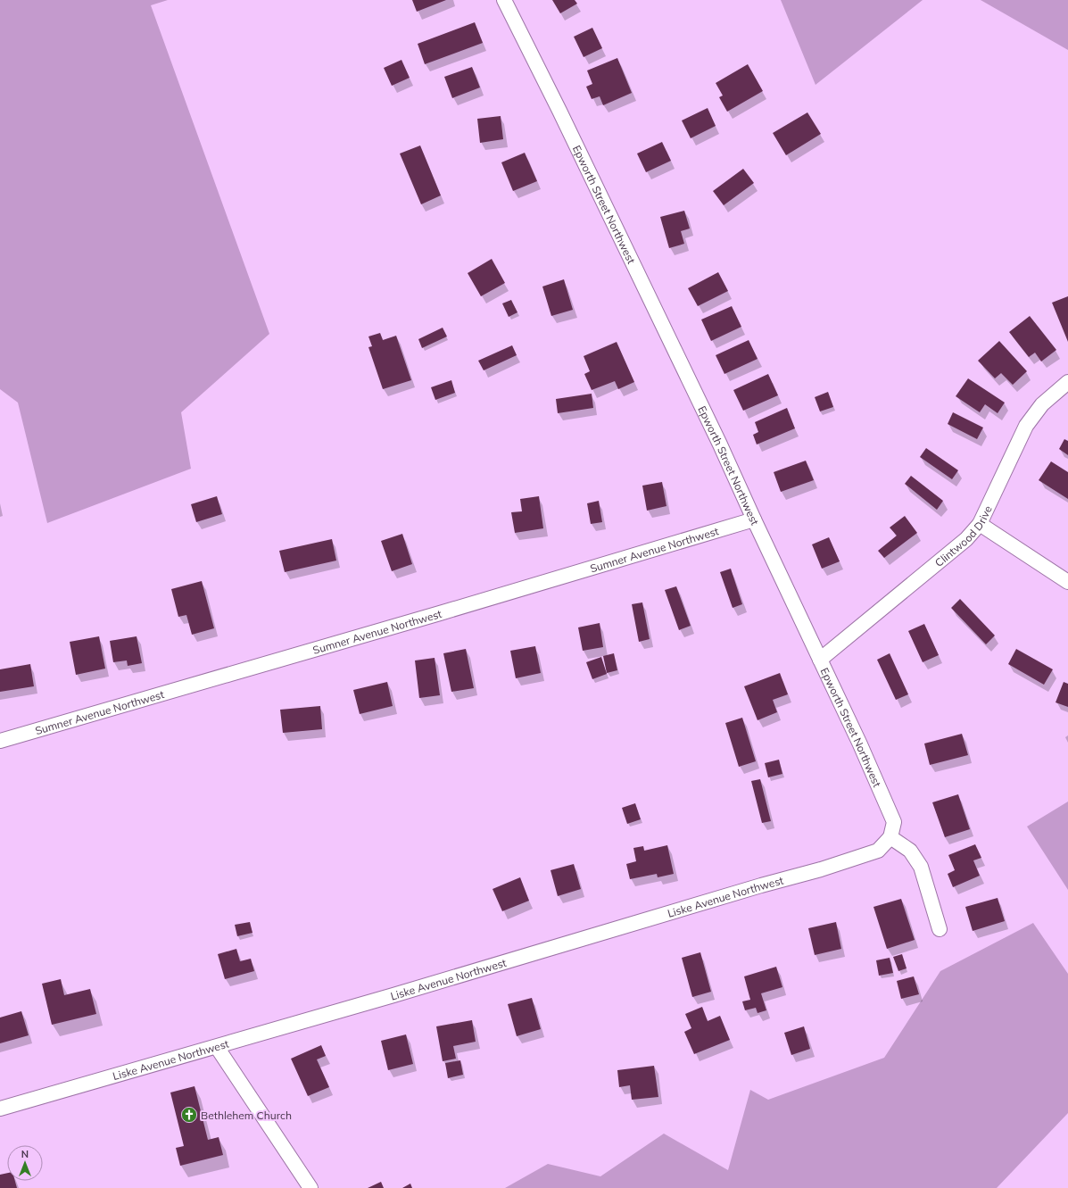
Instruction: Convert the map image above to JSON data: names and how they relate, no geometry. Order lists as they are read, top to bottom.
{
  "streets": {
    "street": [
      "Epworth Street Northwest",
      "Clintwood Drive",
      "Sumner Avenue Northwest",
      "Liske Avenue Northwest"
    ]
  },
  "crossings": [
    ["Epworth Street Northwest", "Clintwood Drive"],
    ["Epworth Street Northwest", "Sumner Avenue Northwest"],
    ["Epworth Street Northwest", "Liske Avenue Northwest"]
  ],
  "places": {
    "church": ["Bethlehem Church"]
  },
  "north": "top"
}
